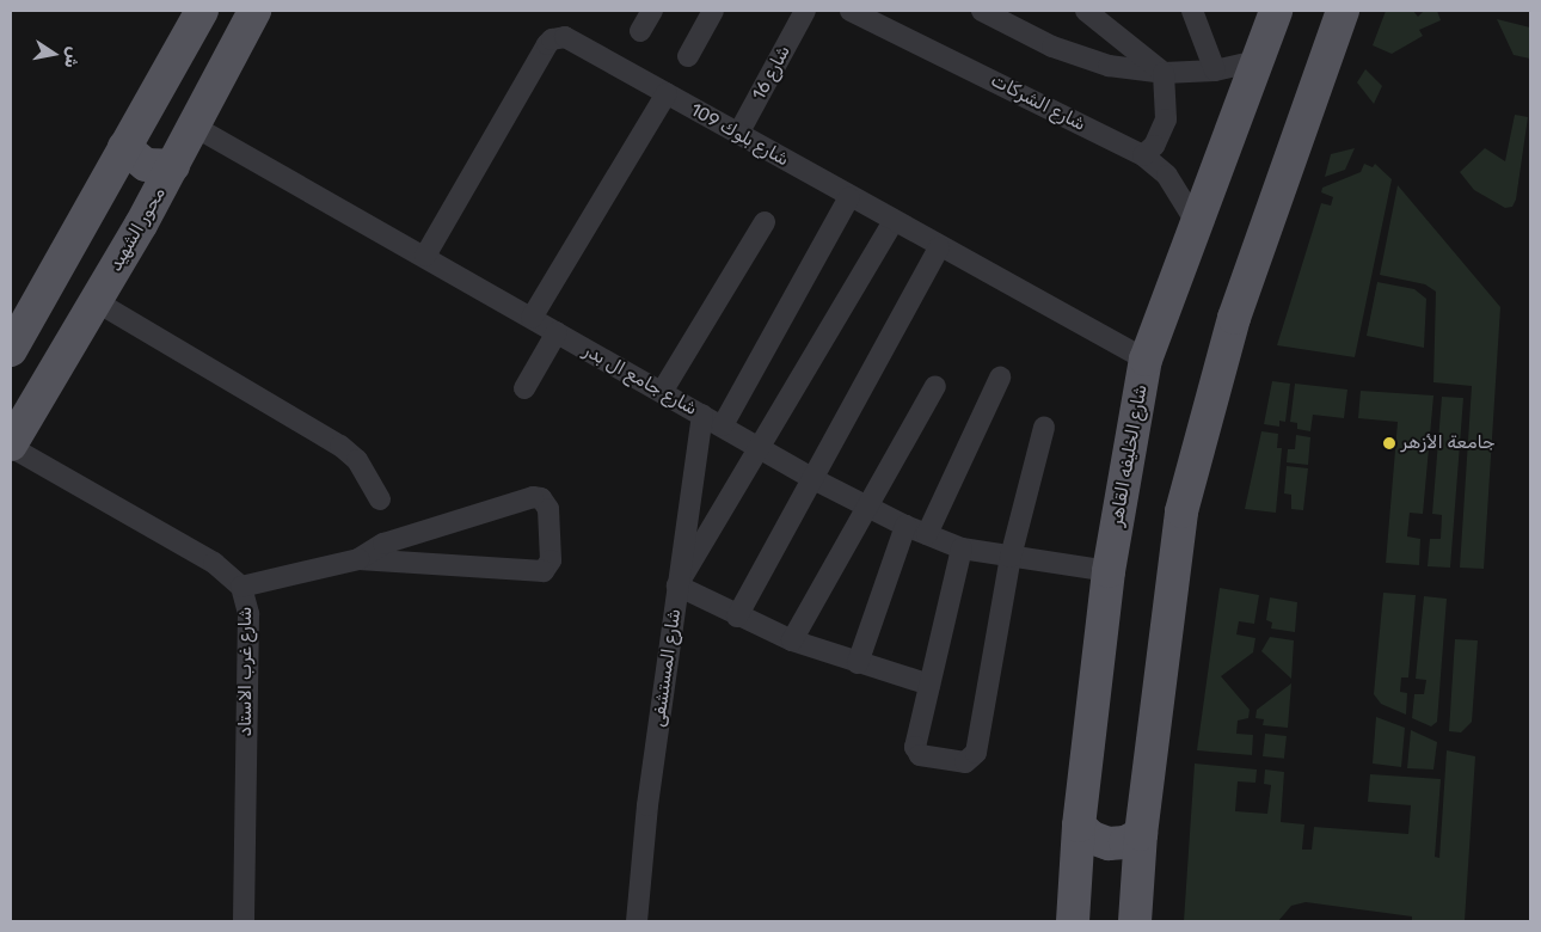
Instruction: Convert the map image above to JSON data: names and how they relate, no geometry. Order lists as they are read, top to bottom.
{
  "streets": {
    "main road": ["محور الشهيد", "شارع الخليفه القاهر"],
    "street": [
      "شارع 16",
      "شارع الشركات",
      "شارع بلوك 109",
      "شارع جامع ال بدر",
      "شارع المستشفى",
      "شارع غرب الاستاد"
    ]
  },
  "crossings": [
    ["شارع 16", "شارع بلوك 109"],
    ["شارع الشركات", "شارع الخليفه القاهر"],
    ["شارع بلوك 109", "شارع جامع ال بدر"],
    ["شارع بلوك 109", "شارع الخليفه القاهر"],
    ["محور الشهيد", "شارع جامع ال بدر"],
    ["محور الشهيد", "شارع غرب الاستاد"],
    ["شارع جامع ال بدر", "شارع الخليفه القاهر"],
    ["شارع جامع ال بدر", "شارع المستشفى"]
  ],
  "places": ["جامعة الأزهر"],
  "north": "right"
}
